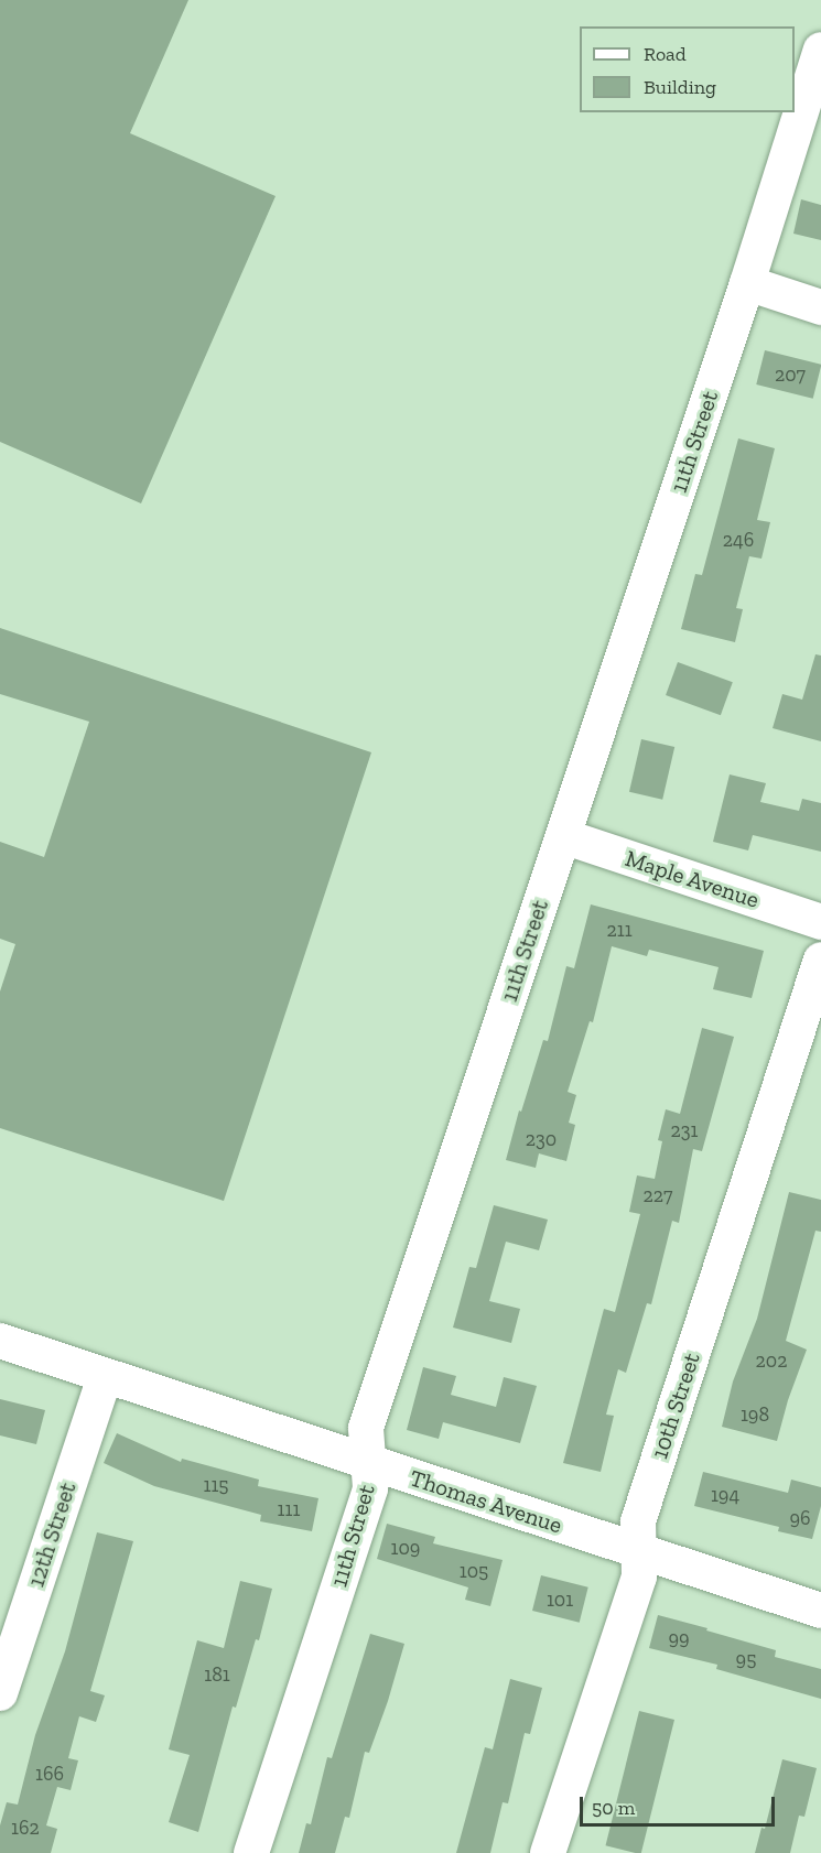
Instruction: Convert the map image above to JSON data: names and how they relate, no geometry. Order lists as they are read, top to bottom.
{
  "streets": {
    "street": [
      "11th Street",
      "Maple Avenue",
      "10th Street",
      "Thomas Avenue",
      "12th Street"
    ]
  },
  "crossings": [
    ["11th Street", "Maple Avenue"],
    ["11th Street", "Thomas Avenue"],
    ["10th Street", "Thomas Avenue"],
    ["Thomas Avenue", "12th Street"]
  ],
  "house_numbers": [
    "207",
    "246",
    "211",
    "231",
    "230",
    "227",
    "202",
    "198",
    "115",
    "194",
    "111",
    "96",
    "109",
    "105",
    "101",
    "99",
    "95",
    "181",
    "166",
    "162"
  ],
  "legend": ["Road", "Building"],
  "scale_bar": "50 m"
}
